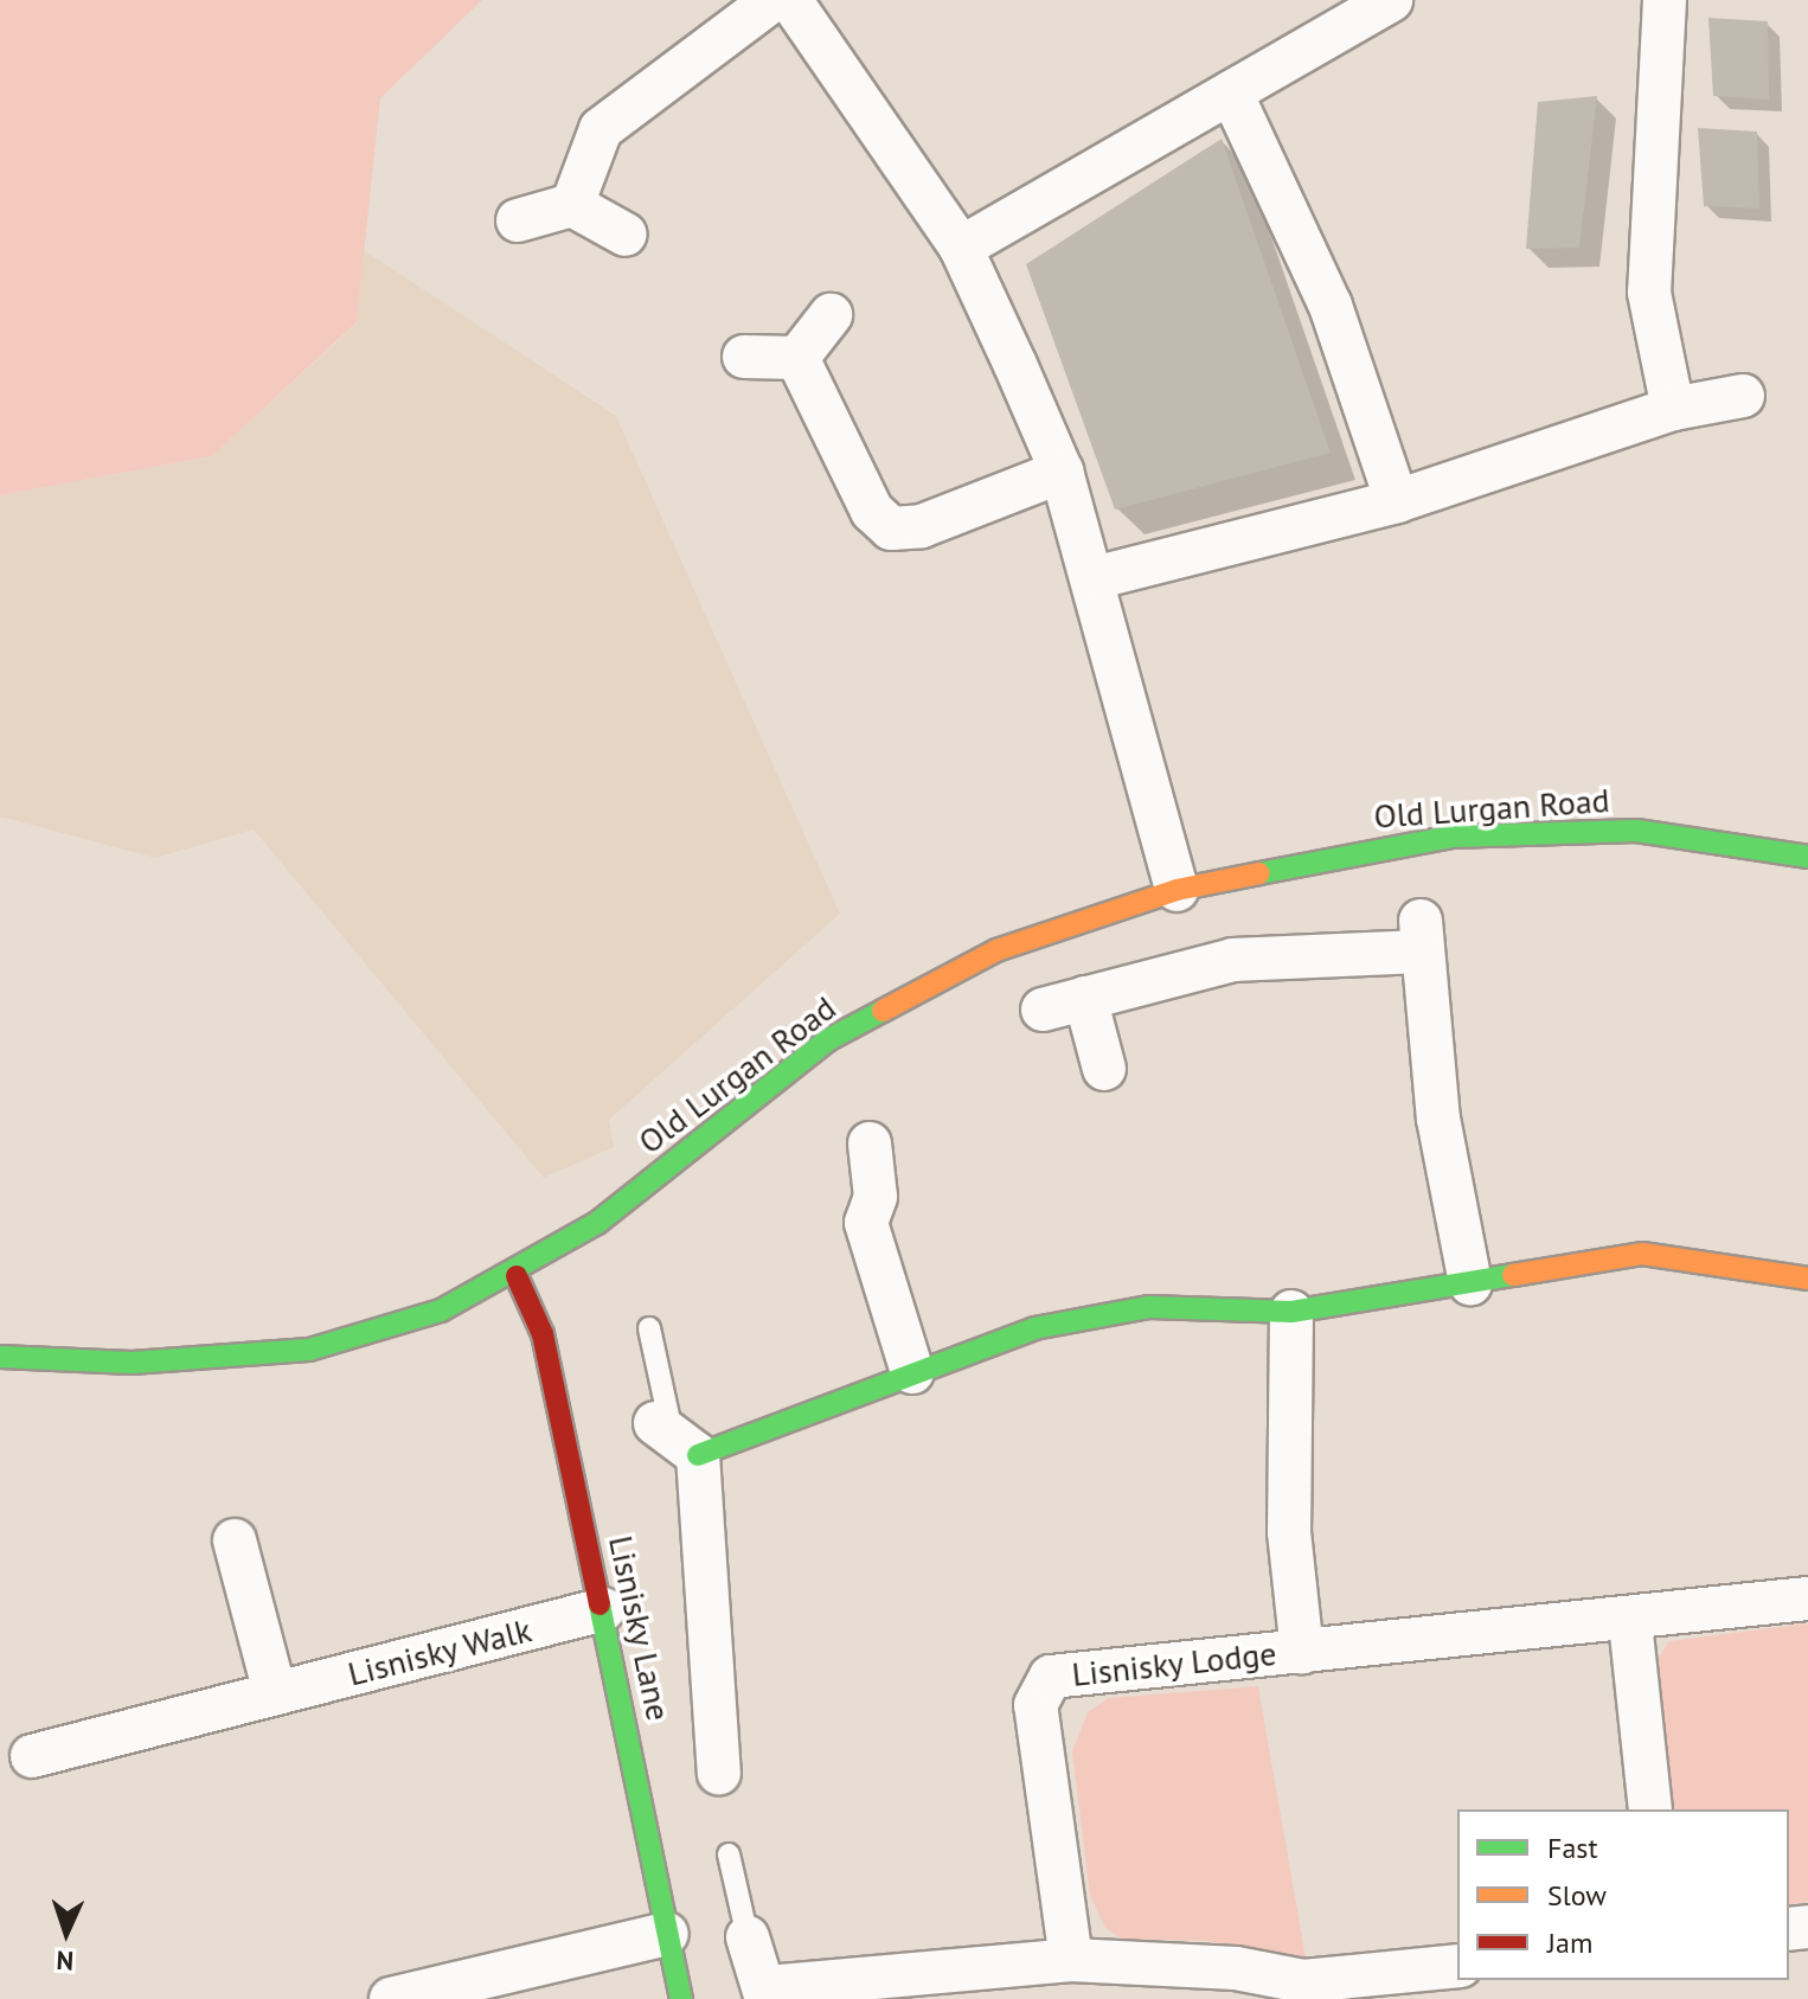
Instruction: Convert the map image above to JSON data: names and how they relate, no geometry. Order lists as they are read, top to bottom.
{
  "streets": {
    "street": [
      "Old Lurgan Road",
      "Lisnisky Lane",
      "Lisnisky Walk",
      "Lisnisky Lodge"
    ]
  },
  "crossings": [
    ["Old Lurgan Road", "Lisnisky Lane"],
    ["Lisnisky Lane", "Lisnisky Walk"]
  ],
  "legend": ["Fast", "Slow", "Jam"],
  "north": "bottom"
}
